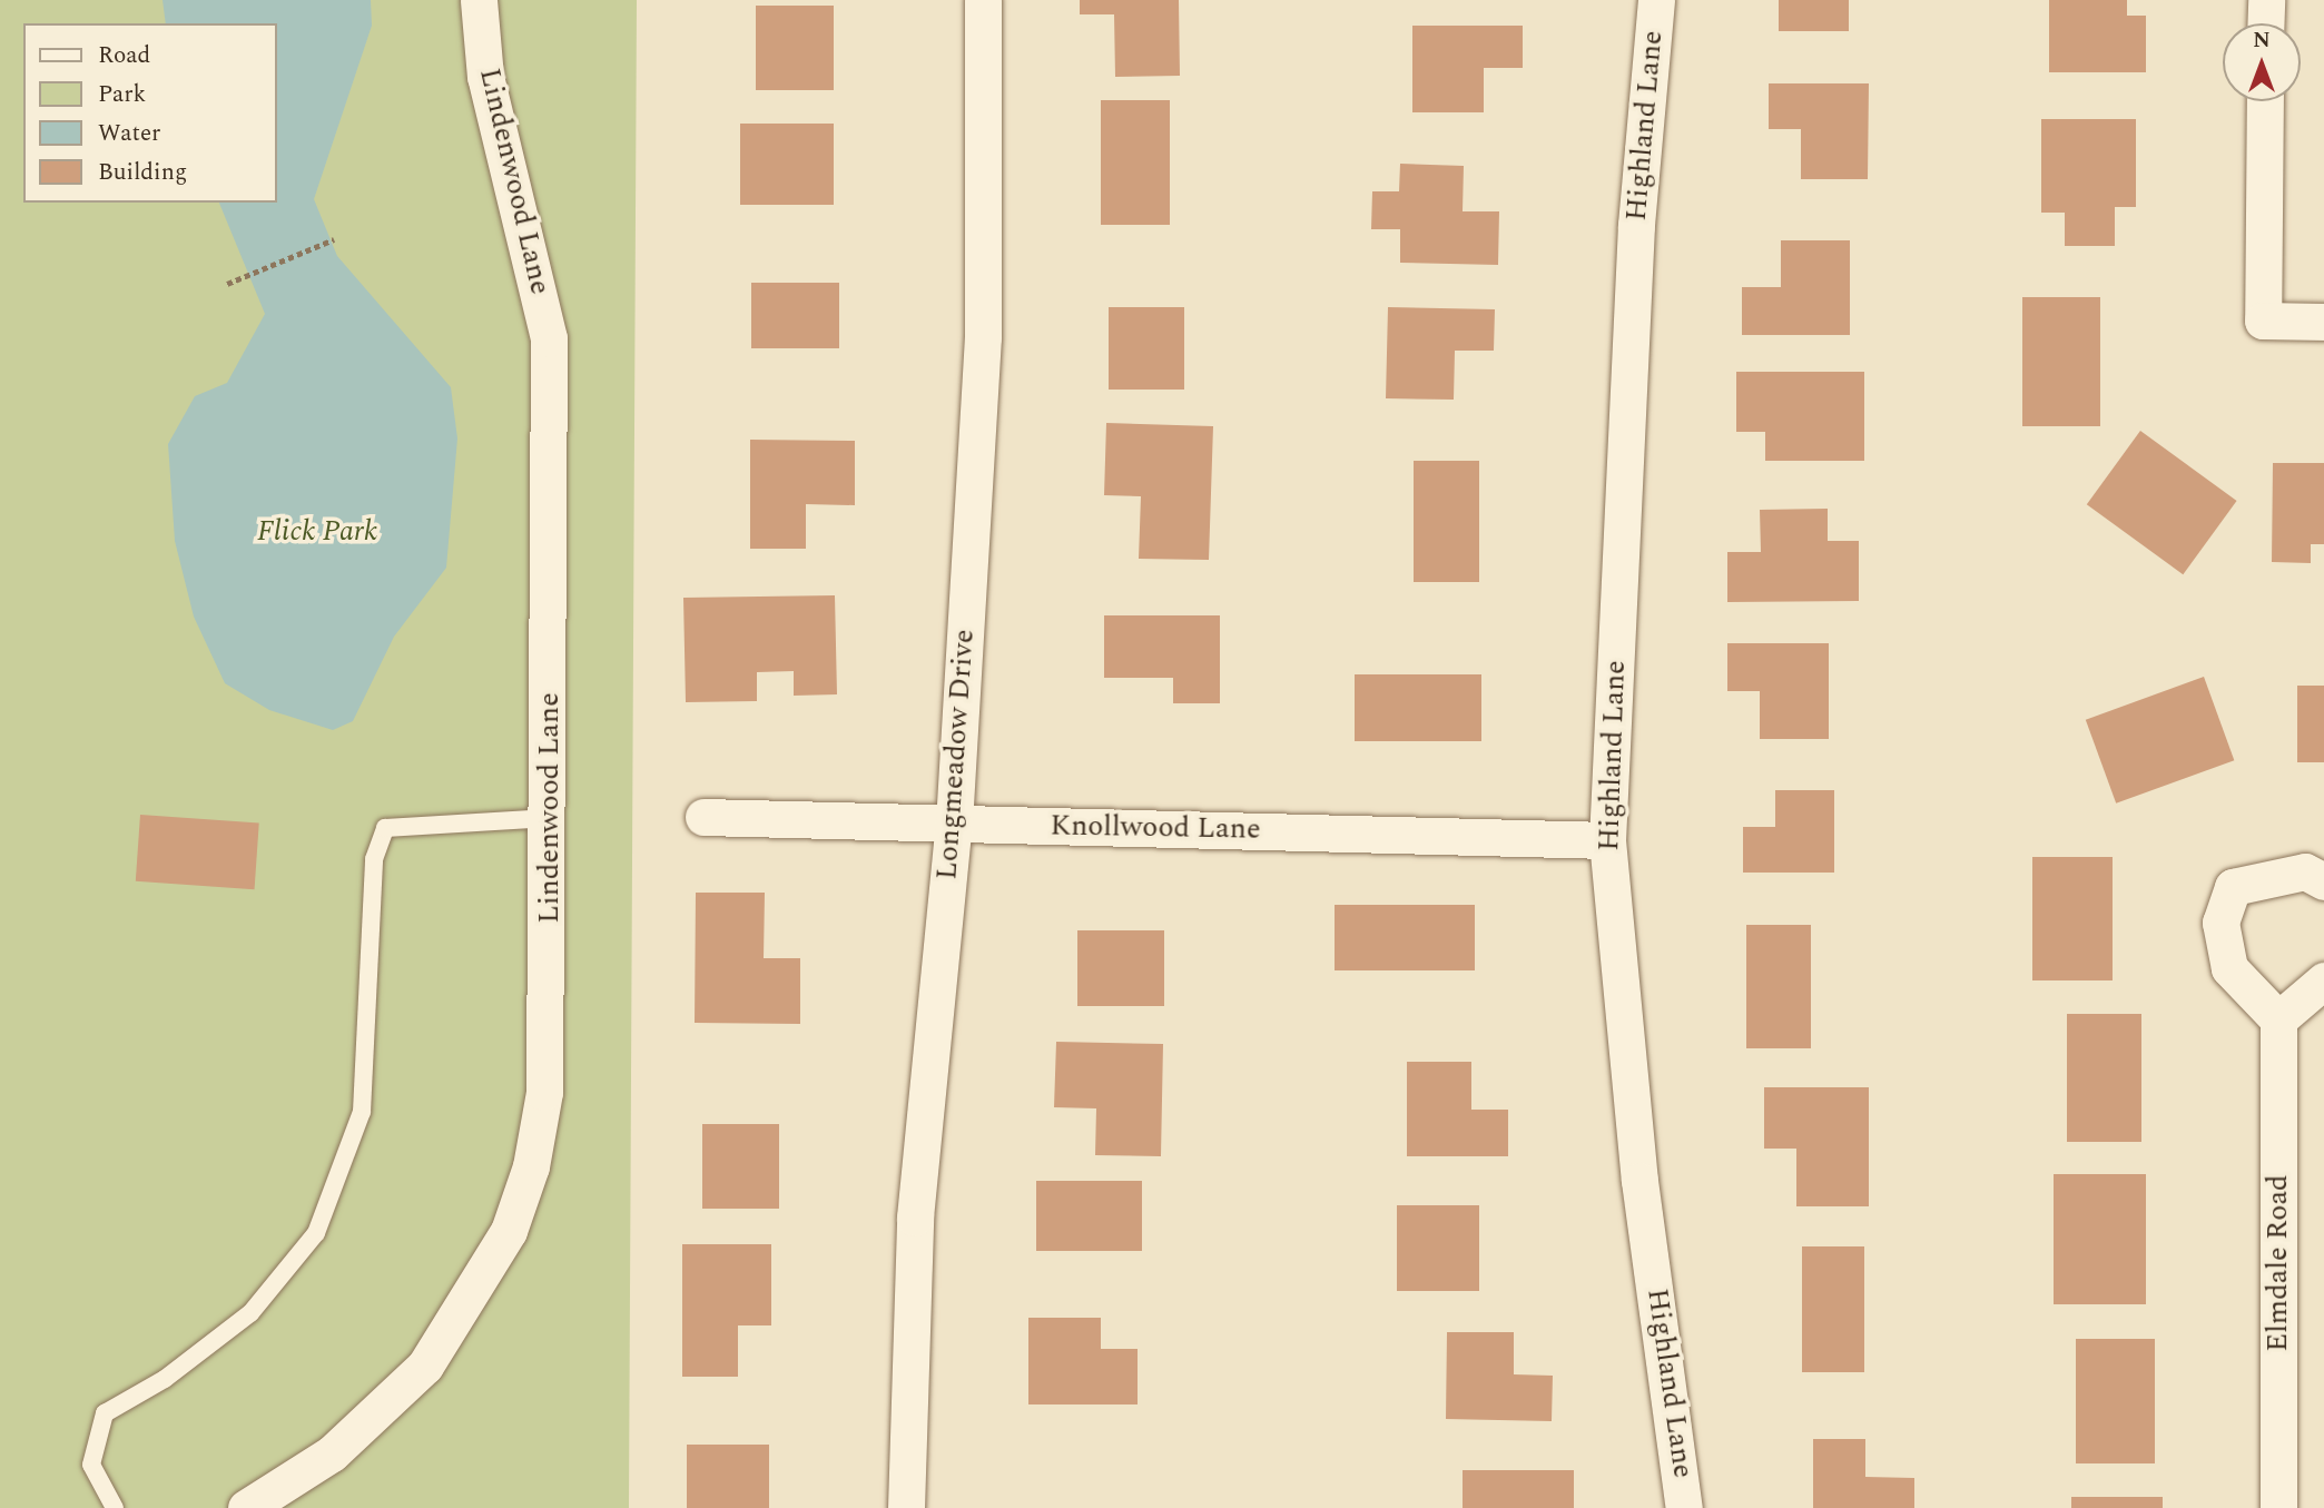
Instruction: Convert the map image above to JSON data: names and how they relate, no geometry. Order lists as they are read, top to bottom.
{
  "streets": {
    "street": [
      "Highland Lane",
      "Lindenwood Lane",
      "Longmeadow Drive",
      "Knollwood Lane",
      "Elmdale Road"
    ]
  },
  "crossings": [
    ["Highland Lane", "Knollwood Lane"],
    ["Longmeadow Drive", "Knollwood Lane"]
  ],
  "parks": ["Flick Park"],
  "legend": [
    "Road",
    "Park",
    "Water",
    "Building"
  ],
  "north": "top"
}
